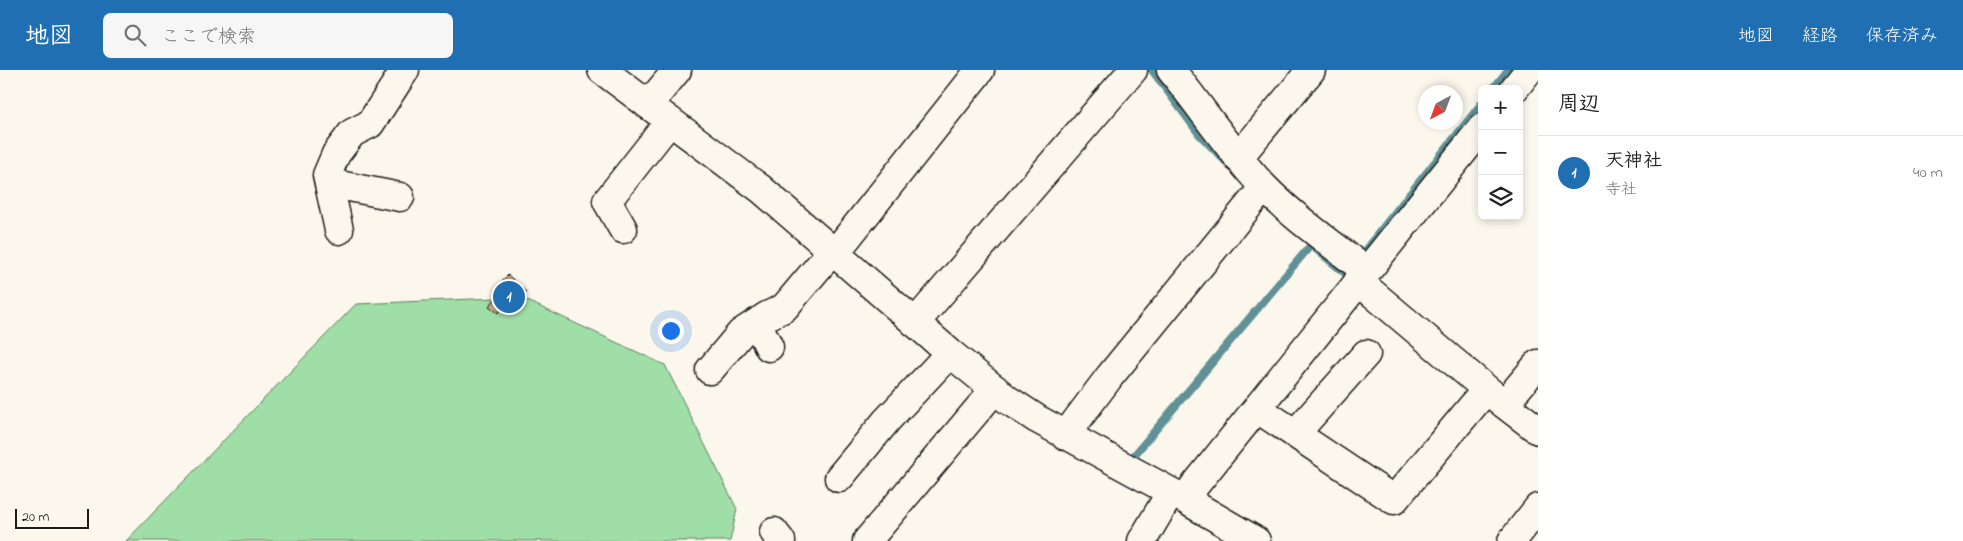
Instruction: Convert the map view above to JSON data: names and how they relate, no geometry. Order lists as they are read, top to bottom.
{
  "scale_bar": "20 m",
  "north": "bottom left",
  "page": {
    "header": "地図",
    "search": "ここで検索",
    "nav": ["地図", "経路", "保存済み"],
    "heading": "周辺",
    "map_buttons": ["+", "−"],
    "list": [
      {
        "mark": "1",
        "name": "天神社",
        "note": "寺社",
        "value": "40 m"
      }
    ],
    "pins": "1",
    "scale": "20 m"
  }
}
